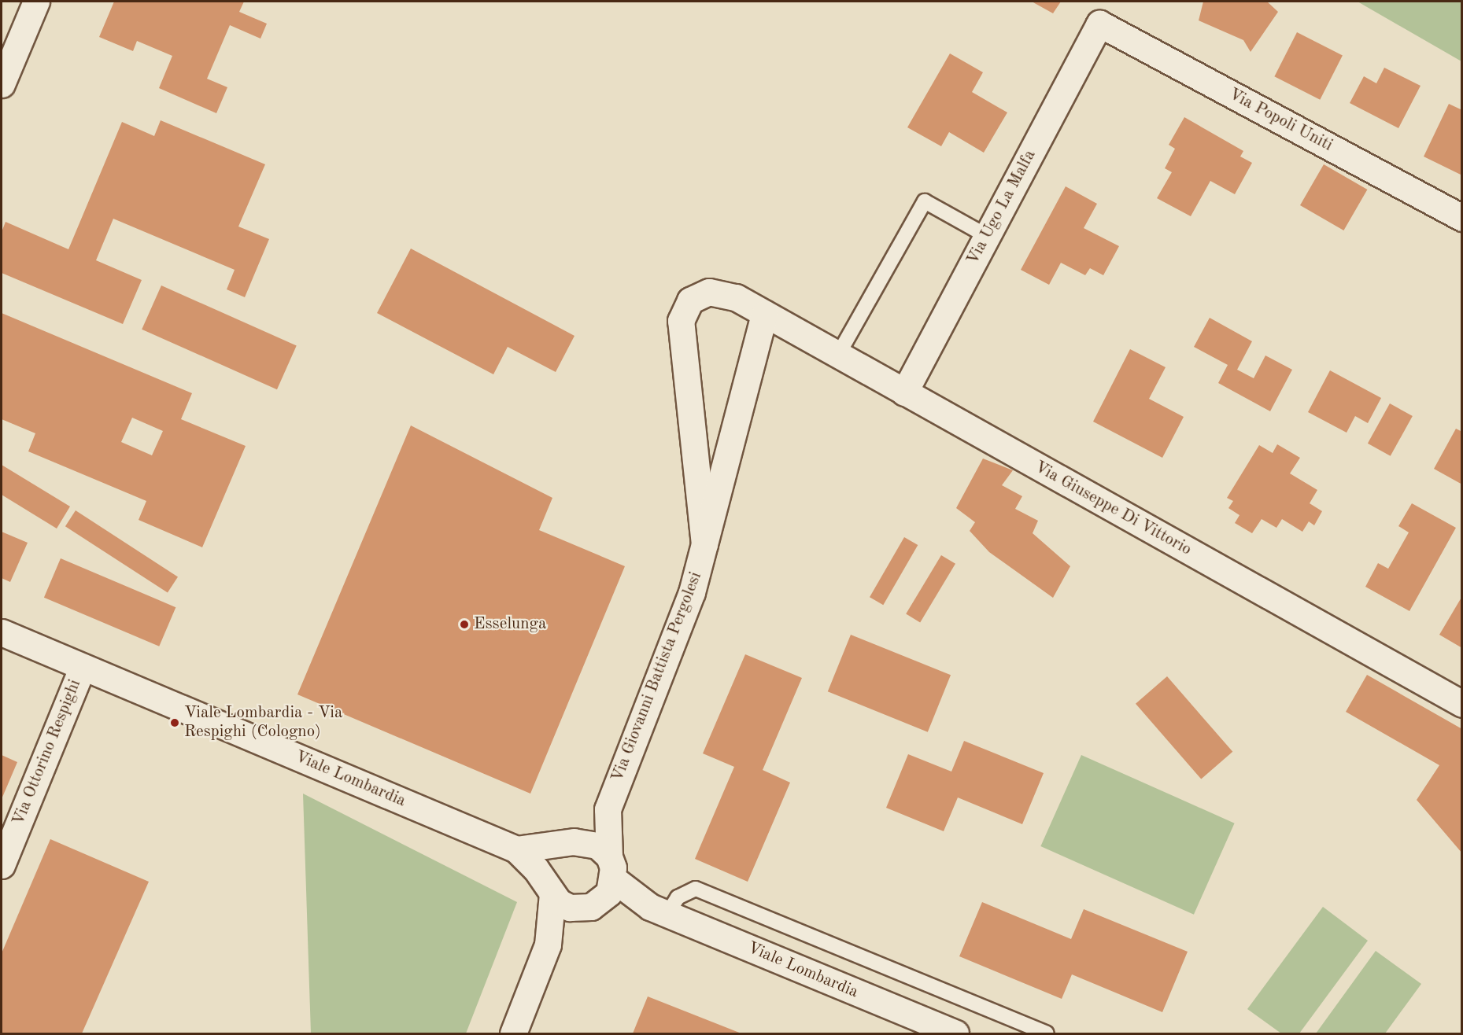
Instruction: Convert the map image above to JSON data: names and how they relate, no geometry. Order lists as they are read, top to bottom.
{
  "streets": {
    "street": [
      "Via Popoli Uniti",
      "Via Ugo La Malfa",
      "Via Giuseppe Di Vittorio",
      "Via Giovanni Battista Pergolesi",
      "Via Ottorino Respighi",
      "Viale Lombardia"
    ]
  },
  "crossings": [
    ["Via Popoli Uniti", "Via Ugo La Malfa"],
    ["Via Ugo La Malfa", "Via Giuseppe Di Vittorio"],
    ["Via Giuseppe Di Vittorio", "Via Giovanni Battista Pergolesi"],
    ["Via Giovanni Battista Pergolesi", "Viale Lombardia"],
    ["Via Ottorino Respighi", "Viale Lombardia"]
  ],
  "places": ["Esselunga", "Viale Lombardia - Via Respighi (Cologno)"]
}
